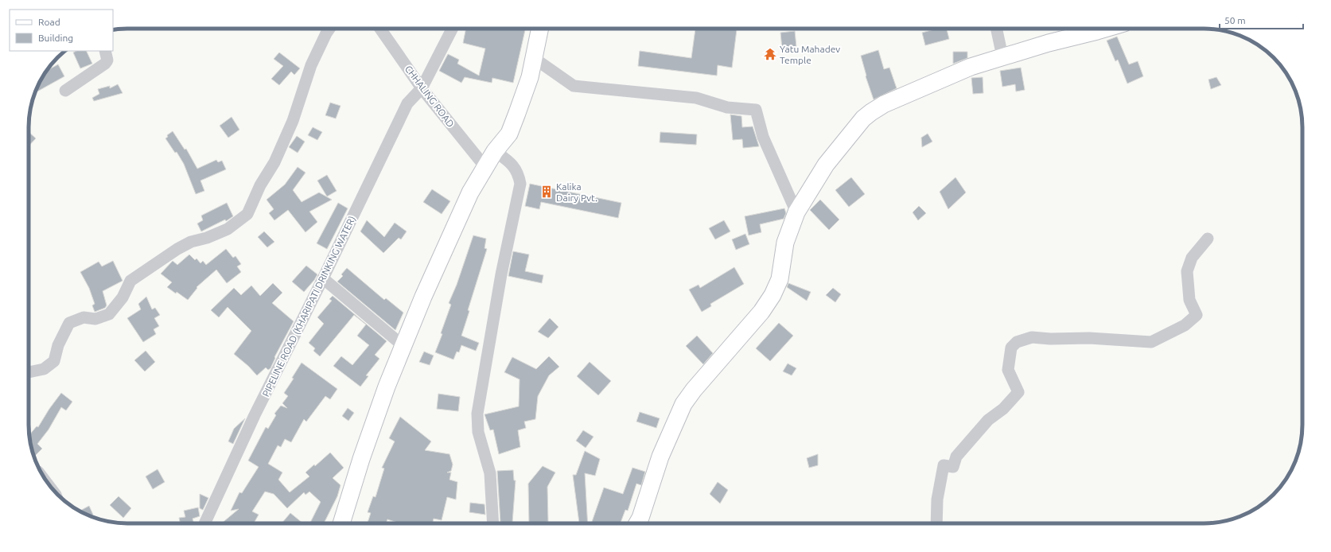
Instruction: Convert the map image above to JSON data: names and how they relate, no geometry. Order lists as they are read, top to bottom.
{
  "streets": {
    "street": ["CHHALING ROAD", "PIPELINE ROAD (KHARIPATI DRINKING WATER)"]
  },
  "crossings": [
    ["CHHALING ROAD", "PIPELINE ROAD (KHARIPATI DRINKING WATER)"]
  ],
  "places": {
    "temple": ["Yatu Mahadev Temple"],
    "building": ["Kalika Dairy Pvt."]
  },
  "legend": ["Road", "Building"],
  "scale_bar": "50 m"
}
